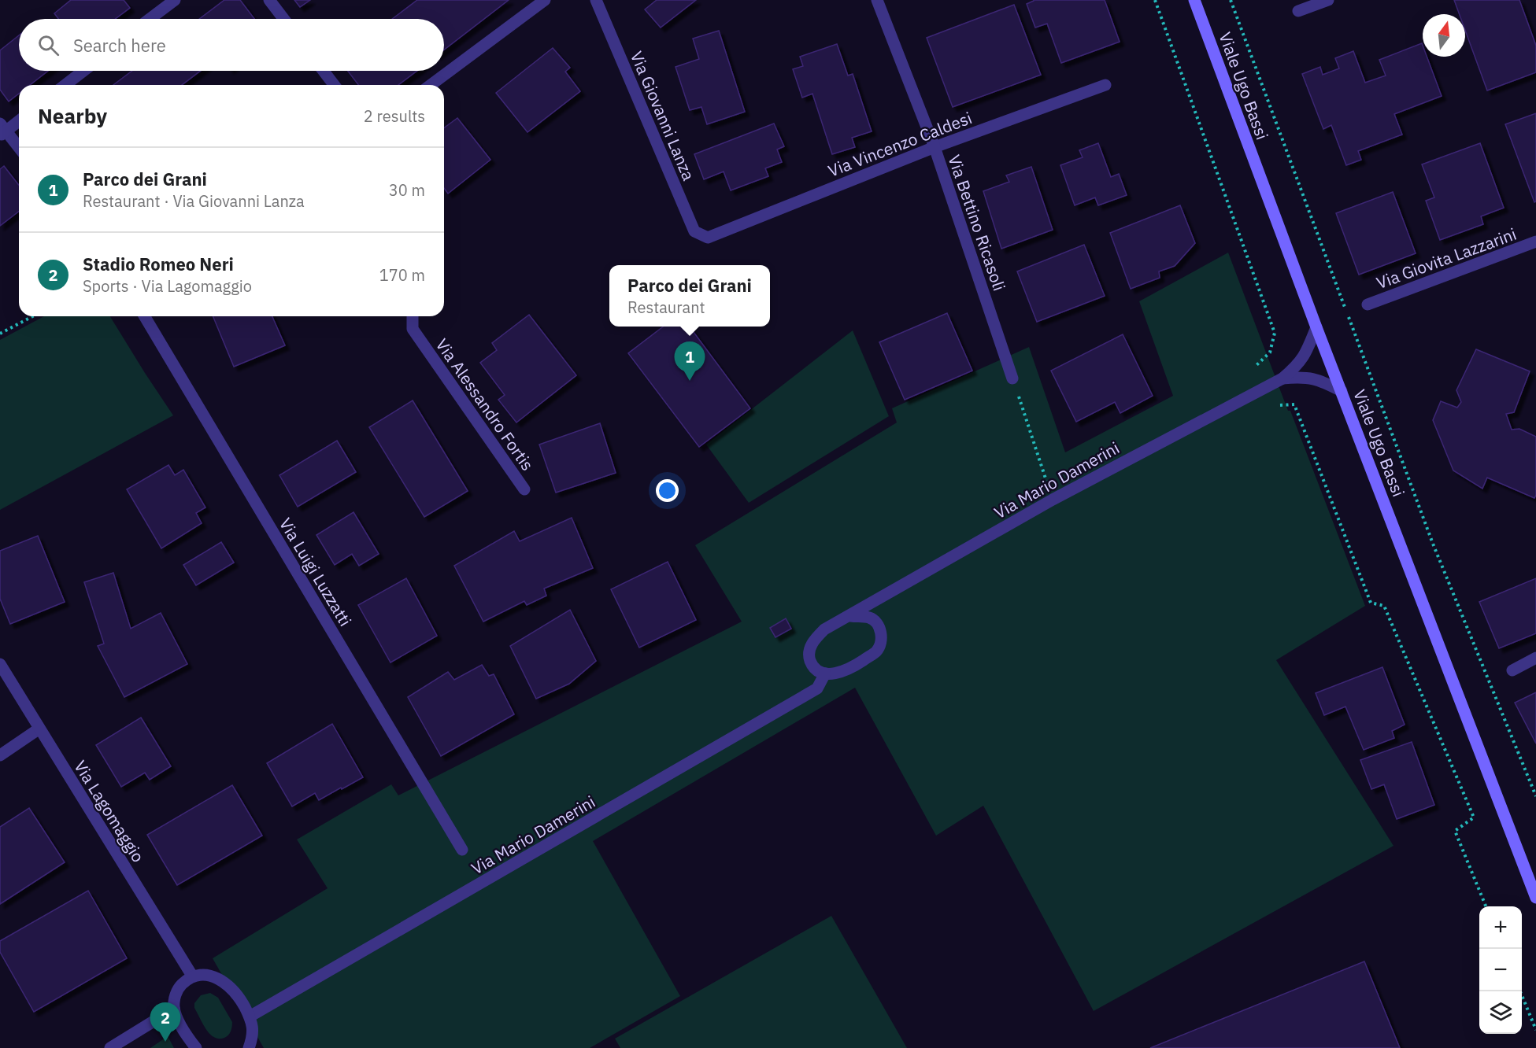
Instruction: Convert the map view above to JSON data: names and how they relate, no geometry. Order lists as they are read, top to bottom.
{
  "streets": {
    "main road": ["Viale Ugo Bassi"],
    "street": [
      "Via Giovanni Lanza",
      "Via Vincenzo Caldesi",
      "Via Bettino Ricasoli",
      "Via Giovita Lazzarini",
      "Via Alessandro Fortis",
      "Via Mario Damerini",
      "Via Luigi Luzzatti",
      "Via Lagomaggio"
    ]
  },
  "crossings": [
    ["Viale Ugo Bassi", "Via Mario Damerini"],
    ["Via Giovanni Lanza", "Via Vincenzo Caldesi"],
    ["Via Vincenzo Caldesi", "Via Bettino Ricasoli"]
  ],
  "north": "top",
  "page": {
    "search": "Search here",
    "heading": ["Nearby", "2 results"],
    "list": [
      {
        "mark": "1",
        "name": "Parco dei Grani",
        "note": "Restaurant · Via Giovanni Lanza",
        "value": "30 m"
      },
      {
        "mark": "2",
        "name": "Stadio Romeo Neri",
        "note": "Sports · Via Lagomaggio",
        "value": "170 m"
      }
    ],
    "popup": ["Parco dei Grani", "Restaurant"],
    "pins": ["1", "2"],
    "map_buttons": ["+", "−"]
  }
}
